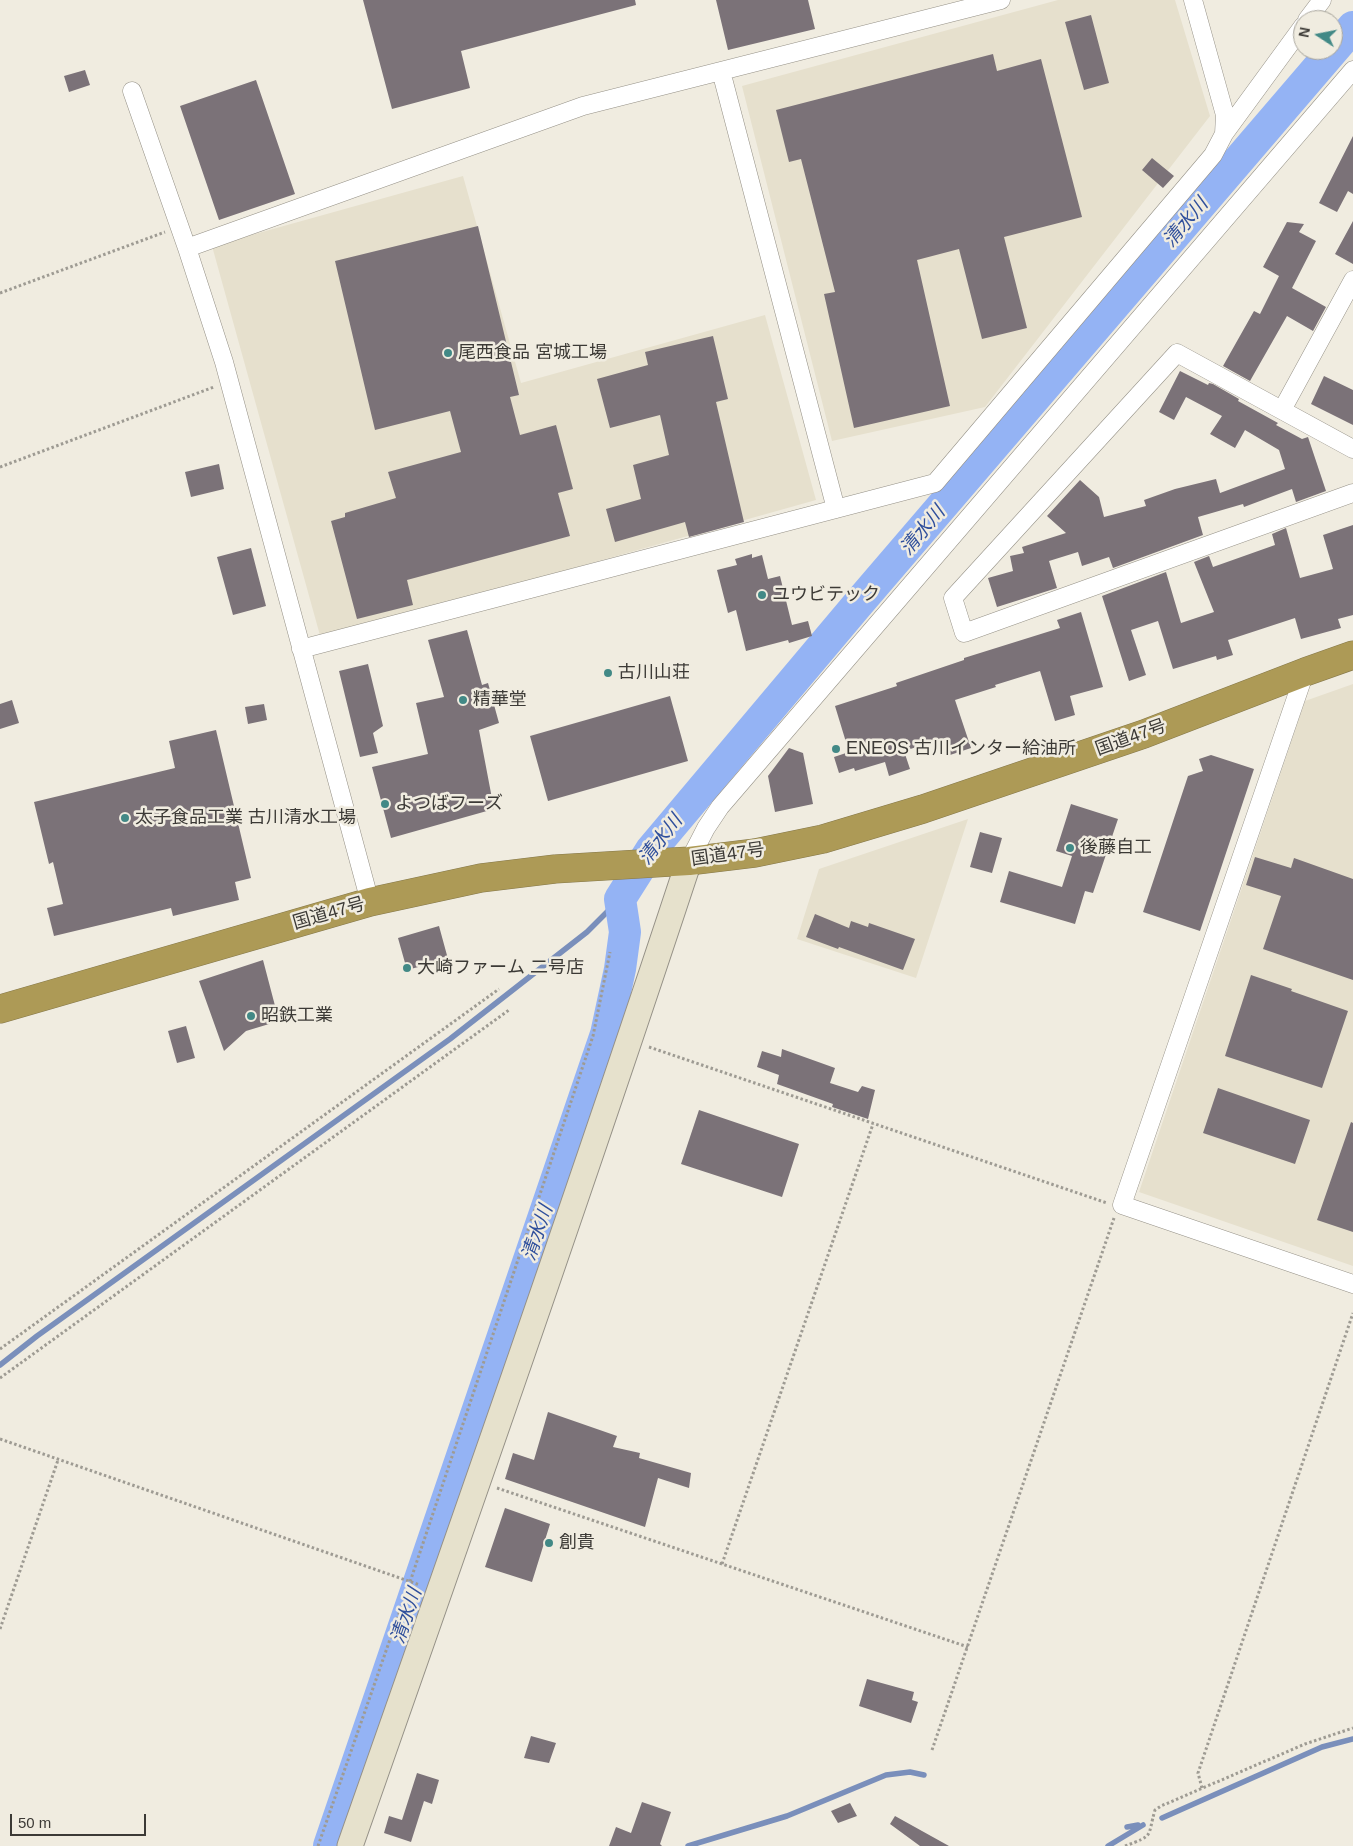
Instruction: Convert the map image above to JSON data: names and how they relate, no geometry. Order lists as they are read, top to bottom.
{
  "streets": {
    "highway": ["国道47号"]
  },
  "water": ["清水川"],
  "places": [
    "尾西食品 宮城工場",
    "ユウビテック",
    "古川山荘",
    "精華堂",
    "ENEOS 古川インター給油所",
    "よつばフーズ",
    "太子食品工業 古川清水工場",
    "後藤自工",
    "大崎ファーム 二号店",
    "昭鉄工業",
    "創貴"
  ],
  "scale_bar": "50 m",
  "north": "left"
}
